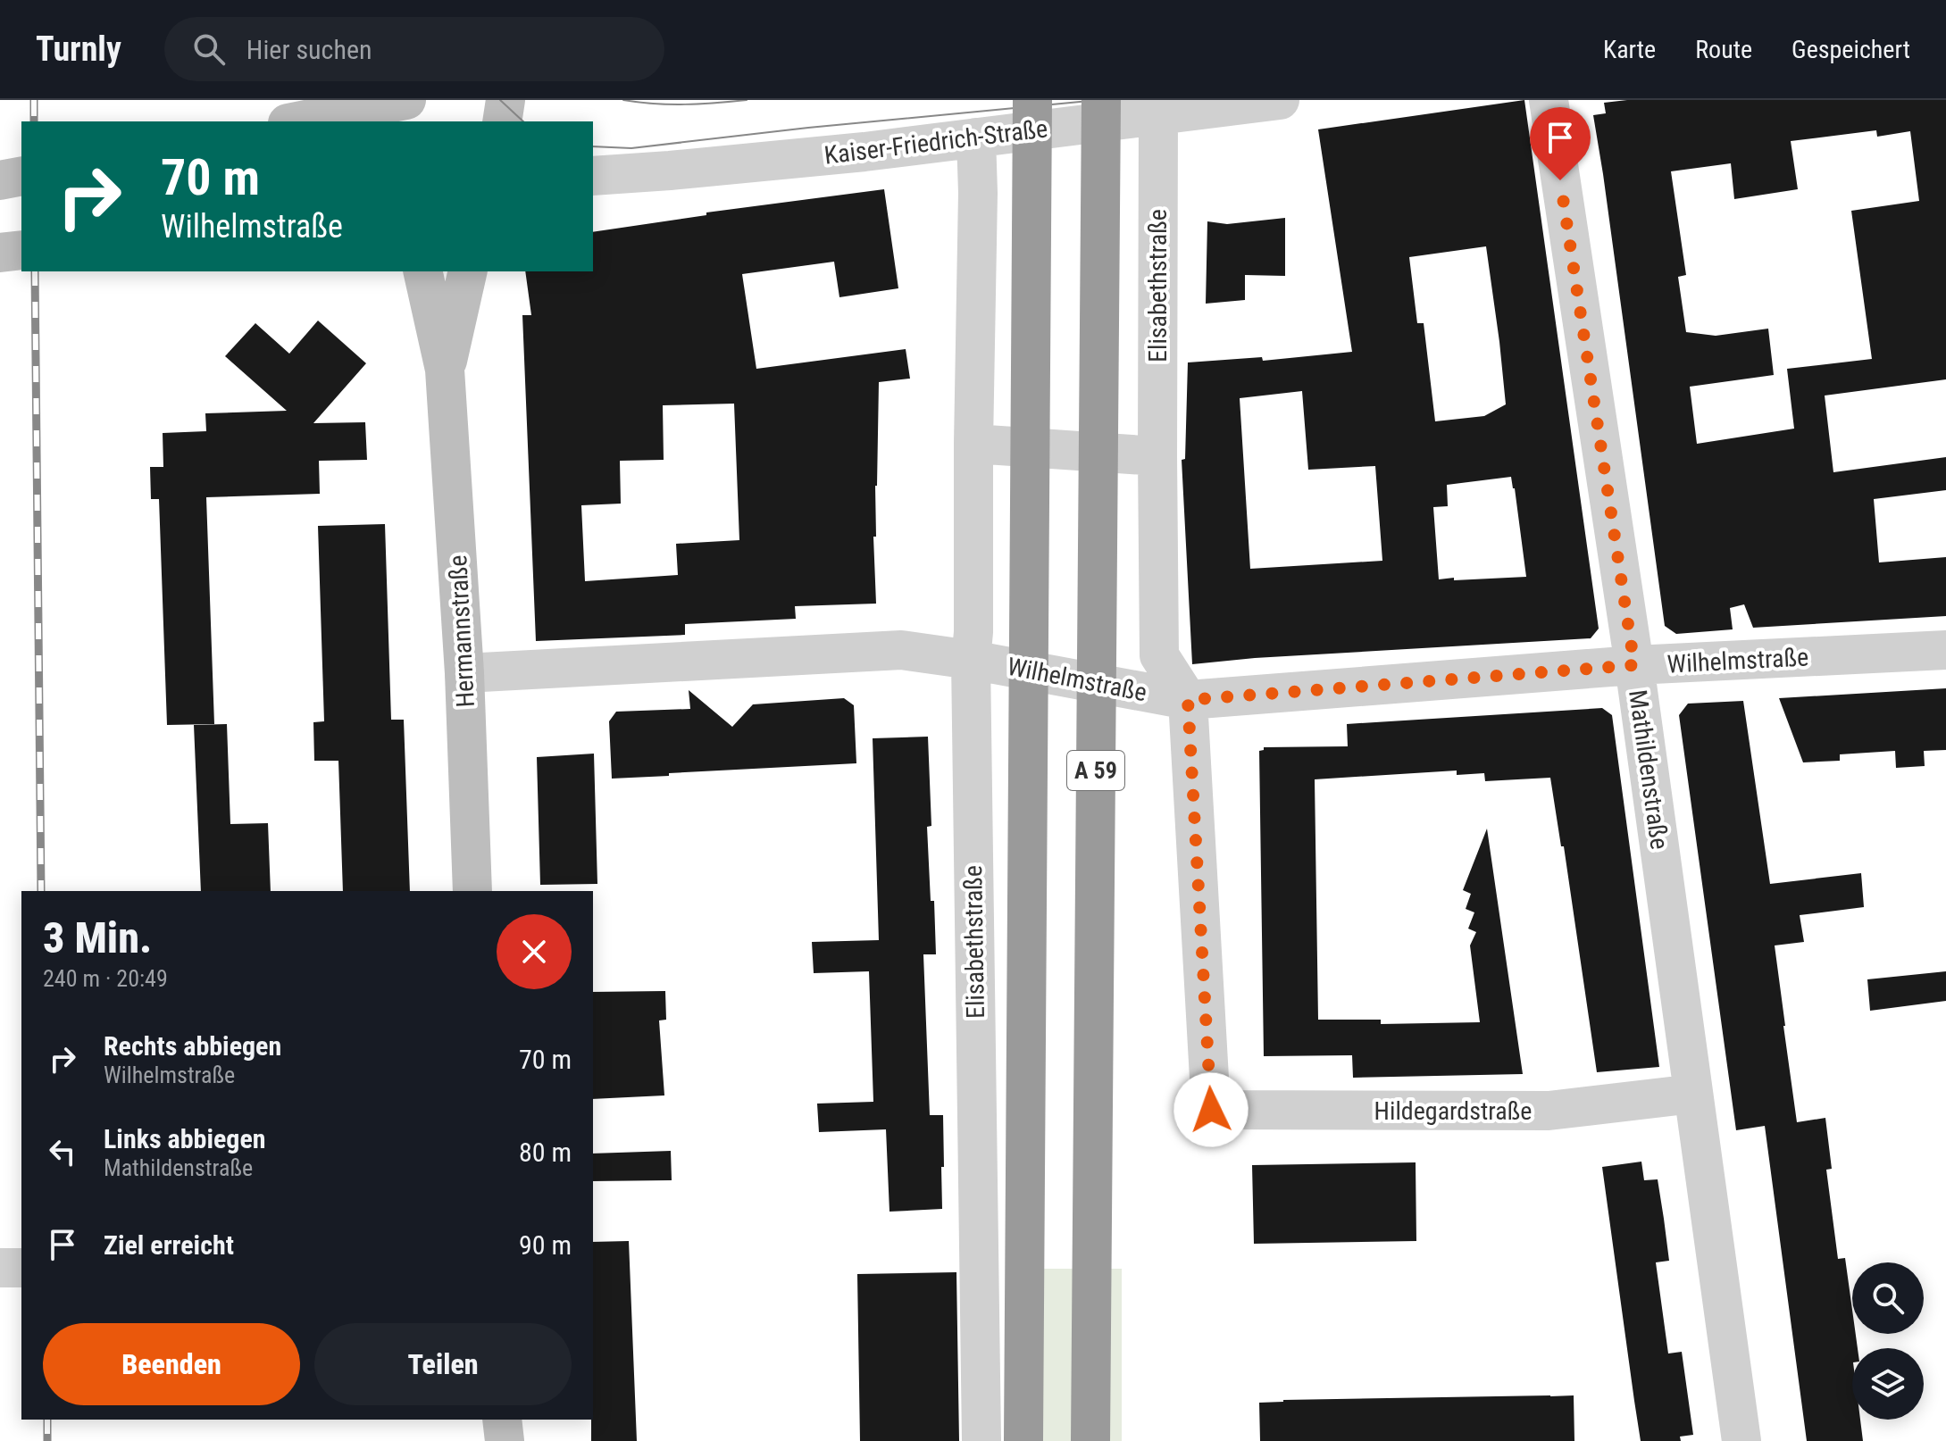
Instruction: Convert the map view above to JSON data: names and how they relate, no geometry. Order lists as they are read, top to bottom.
{
  "streets": {
    "highway": ["A 59"],
    "street": [
      "Kaiser-Friedrich-Straße",
      "Elisabethstraße",
      "Hermannstraße",
      "Wilhelmstraße",
      "Mathildenstraße",
      "Hildegardstraße"
    ]
  },
  "crossings": [
    ["Kaiser-Friedrich-Straße", "Elisabethstraße"],
    ["Elisabethstraße", "Wilhelmstraße"],
    ["Elisabethstraße", "Hildegardstraße"],
    ["Hermannstraße", "Wilhelmstraße"],
    ["Wilhelmstraße", "Mathildenstraße"],
    ["Mathildenstraße", "Hildegardstraße"]
  ],
  "page": {
    "header": "Turnly",
    "search": "Hier suchen",
    "nav": ["Karte", "Route", "Gespeichert"],
    "turn": ["70 m", "Wilhelmstraße"],
    "heading": ["3 Min.", "240 m · 20:49"],
    "list": [
      {
        "name": "Rechts abbiegen",
        "note": "Wilhelmstraße",
        "value": "70 m"
      },
      {
        "name": "Links abbiegen",
        "note": "Mathildenstraße",
        "value": "80 m"
      },
      {
        "name": "Ziel erreicht",
        "value": "90 m"
      }
    ],
    "buttons": ["Beenden", "Teilen"]
  }
}
